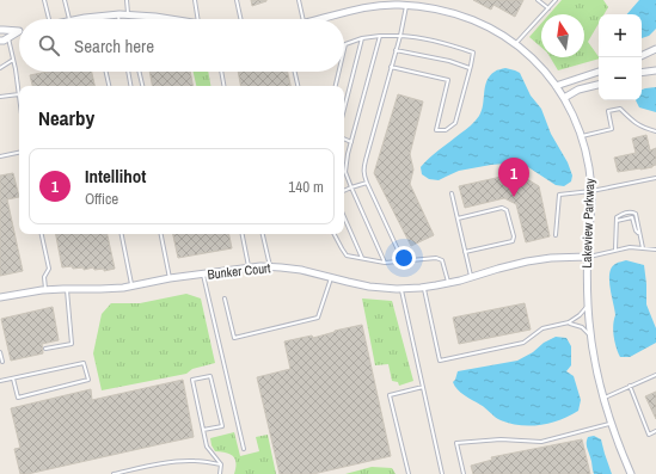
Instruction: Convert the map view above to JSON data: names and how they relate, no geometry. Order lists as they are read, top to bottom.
{
  "streets": {
    "street": ["Lakeview Parkway", "Bunker Court"]
  },
  "crossings": [
    ["Lakeview Parkway", "Bunker Court"]
  ],
  "north": "top",
  "page": {
    "map_buttons": ["+", "−"],
    "search": "Search here",
    "heading": "Nearby",
    "list": [
      {
        "mark": "1",
        "name": "Intellihot",
        "note": "Office",
        "value": "140 m"
      }
    ],
    "pins": "1"
  }
}
